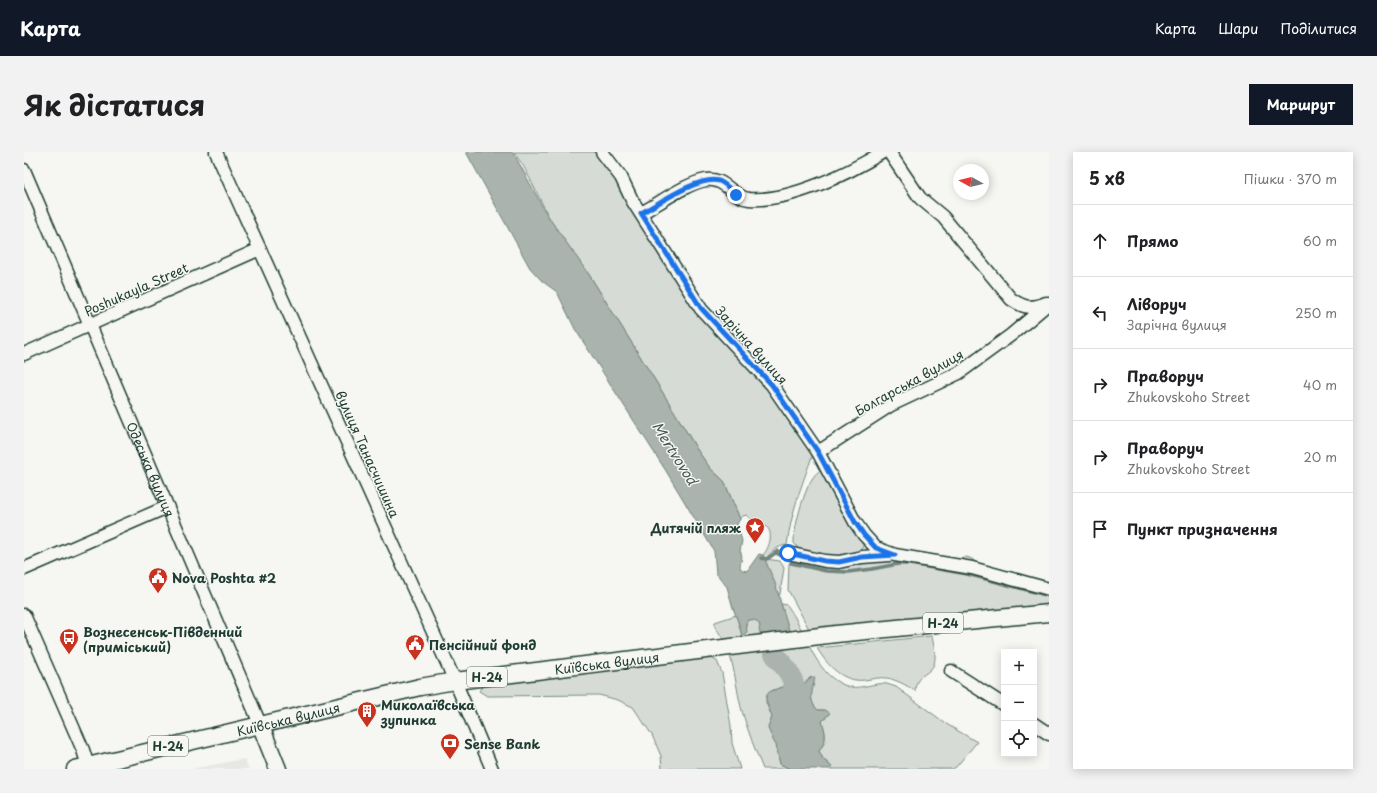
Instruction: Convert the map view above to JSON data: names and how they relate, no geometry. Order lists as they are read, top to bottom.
{
  "streets": {
    "main road": ["Одеська вулиця", "Н-24", "Київська вулиця"],
    "street": [
      "Poshukayla Street",
      "Зарічна вулиця",
      "Болгарська вулиця",
      "вулиця Танасчишина"
    ]
  },
  "crossings": [
    ["Poshukayla Street", "вулиця Танасчишина"],
    ["Poshukayla Street", "Одеська вулиця"],
    ["Зарічна вулиця", "Болгарська вулиця"],
    ["вулиця Танасчишина", "Київська вулиця"],
    ["Одеська вулиця", "Київська вулиця"]
  ],
  "water": ["Mertvovod"],
  "places": {
    "place": ["Дитячій пляж"],
    "public building": ["Nova Poshta #2", "Пенсійний фонд"],
    "bus stop": ["Вознесенськ-Південний (приміський)"],
    "building": ["Миколаївська зупинка"],
    "bank": ["Sense Bank"]
  },
  "north": "left",
  "page": {
    "header": "Карта",
    "nav": ["Карта", "Шари", "Поділитися"],
    "title": "Як дістатися",
    "buttons": "Маршрут",
    "heading": ["5 хв", "Пішки · 370 m"],
    "list": [
      ["Прямо", "60 m"],
      ["Ліворуч", "Зарічна вулиця", "250 m"],
      ["Праворуч", "Zhukovskoho Street", "40 m"],
      ["Праворуч", "Zhukovskoho Street", "20 m"],
      "Пункт призначення"
    ],
    "map_buttons": ["+", "−"]
  }
}
